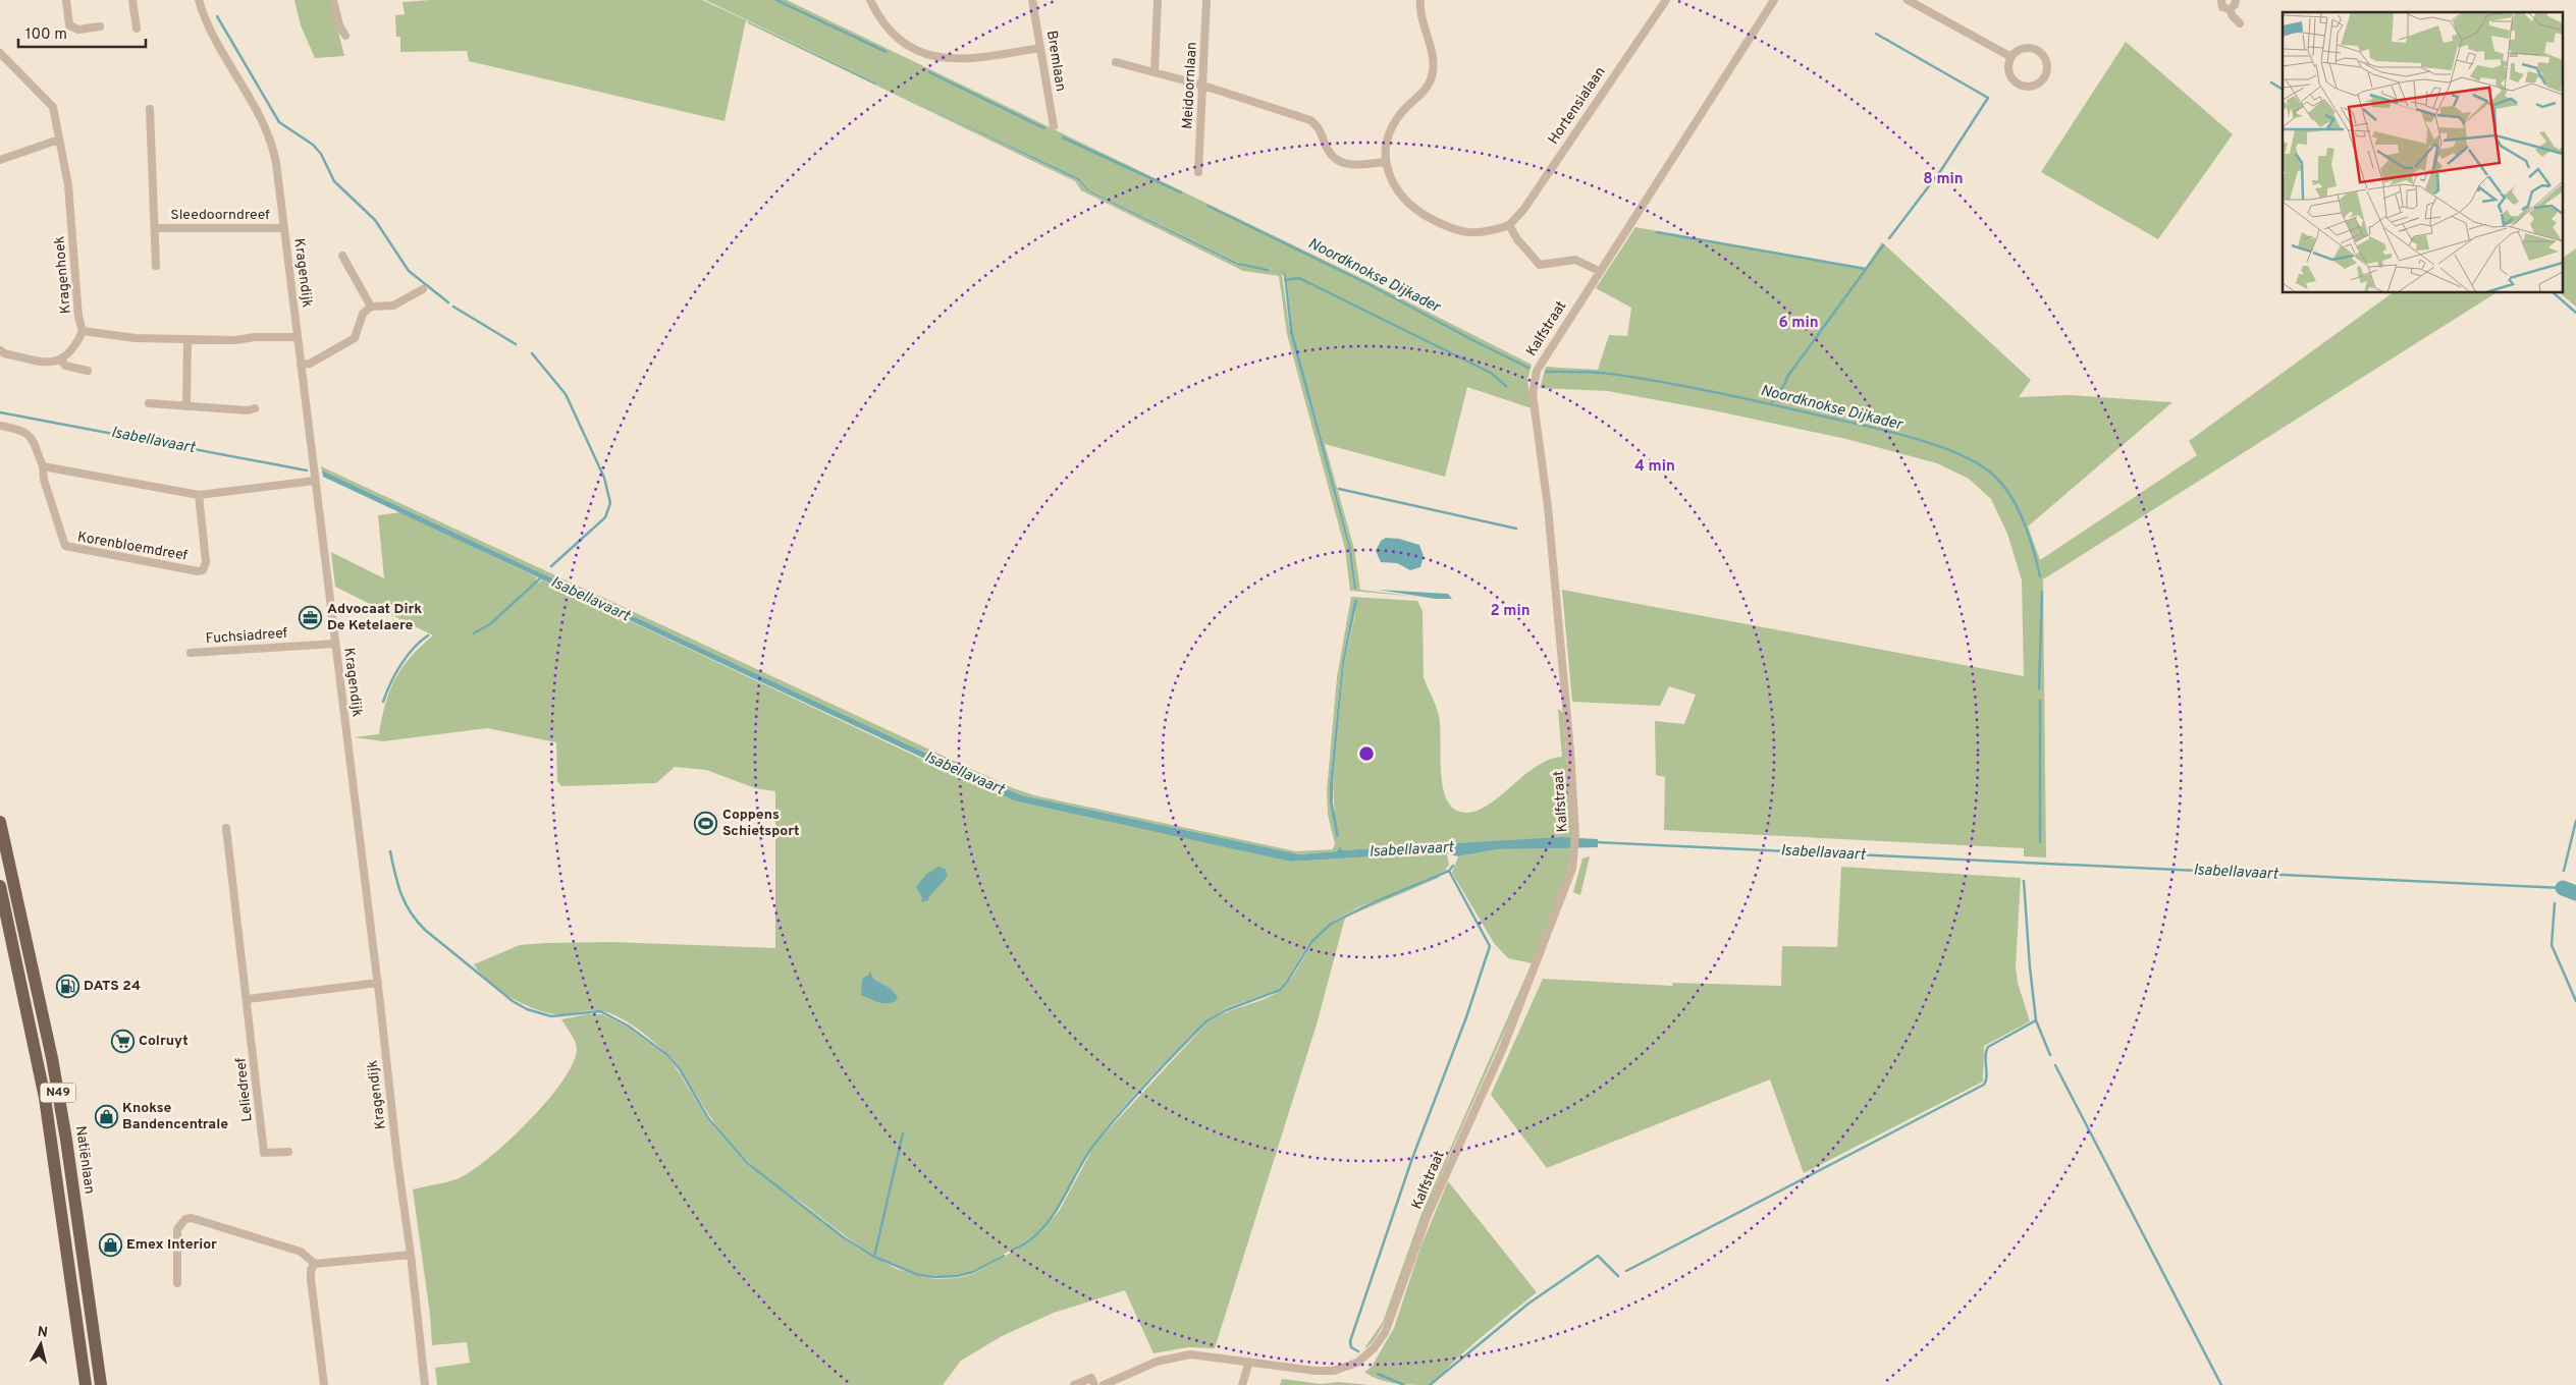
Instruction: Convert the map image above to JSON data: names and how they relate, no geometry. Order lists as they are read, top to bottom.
{
  "streets": {
    "main road": ["N49", "Natiënlaan"],
    "street": [
      "Bremlaan",
      "Meidoornlaan",
      "Hortensialaan",
      "Sleedoorndreef",
      "Kragendijk",
      "Kragenhoek",
      "Kalfstraat",
      "Korenbloemdreef",
      "Fuchsiadreef",
      "Leliedreef"
    ]
  },
  "crossings": [
    ["Sleedoorndreef", "Kragendijk"],
    ["Kragendijk", "Kragenhoek"],
    ["Kragendijk", "Fuchsiadreef"]
  ],
  "water": ["Noordknokse Dijkader", "Isabellavaart"],
  "places": {
    "office": ["Advocaat Dirk De Ketelaere"],
    "sports": ["Coppens Schietsport"],
    "fuel station": ["DATS 24"],
    "supermarket": ["Colruyt"],
    "shop": ["Knokse Bandencentrale", "Emex Interior"]
  },
  "scale_bar": "100 m",
  "north": "top",
  "rings": [
    "8 min",
    "6 min",
    "4 min",
    "2 min"
  ]
}
